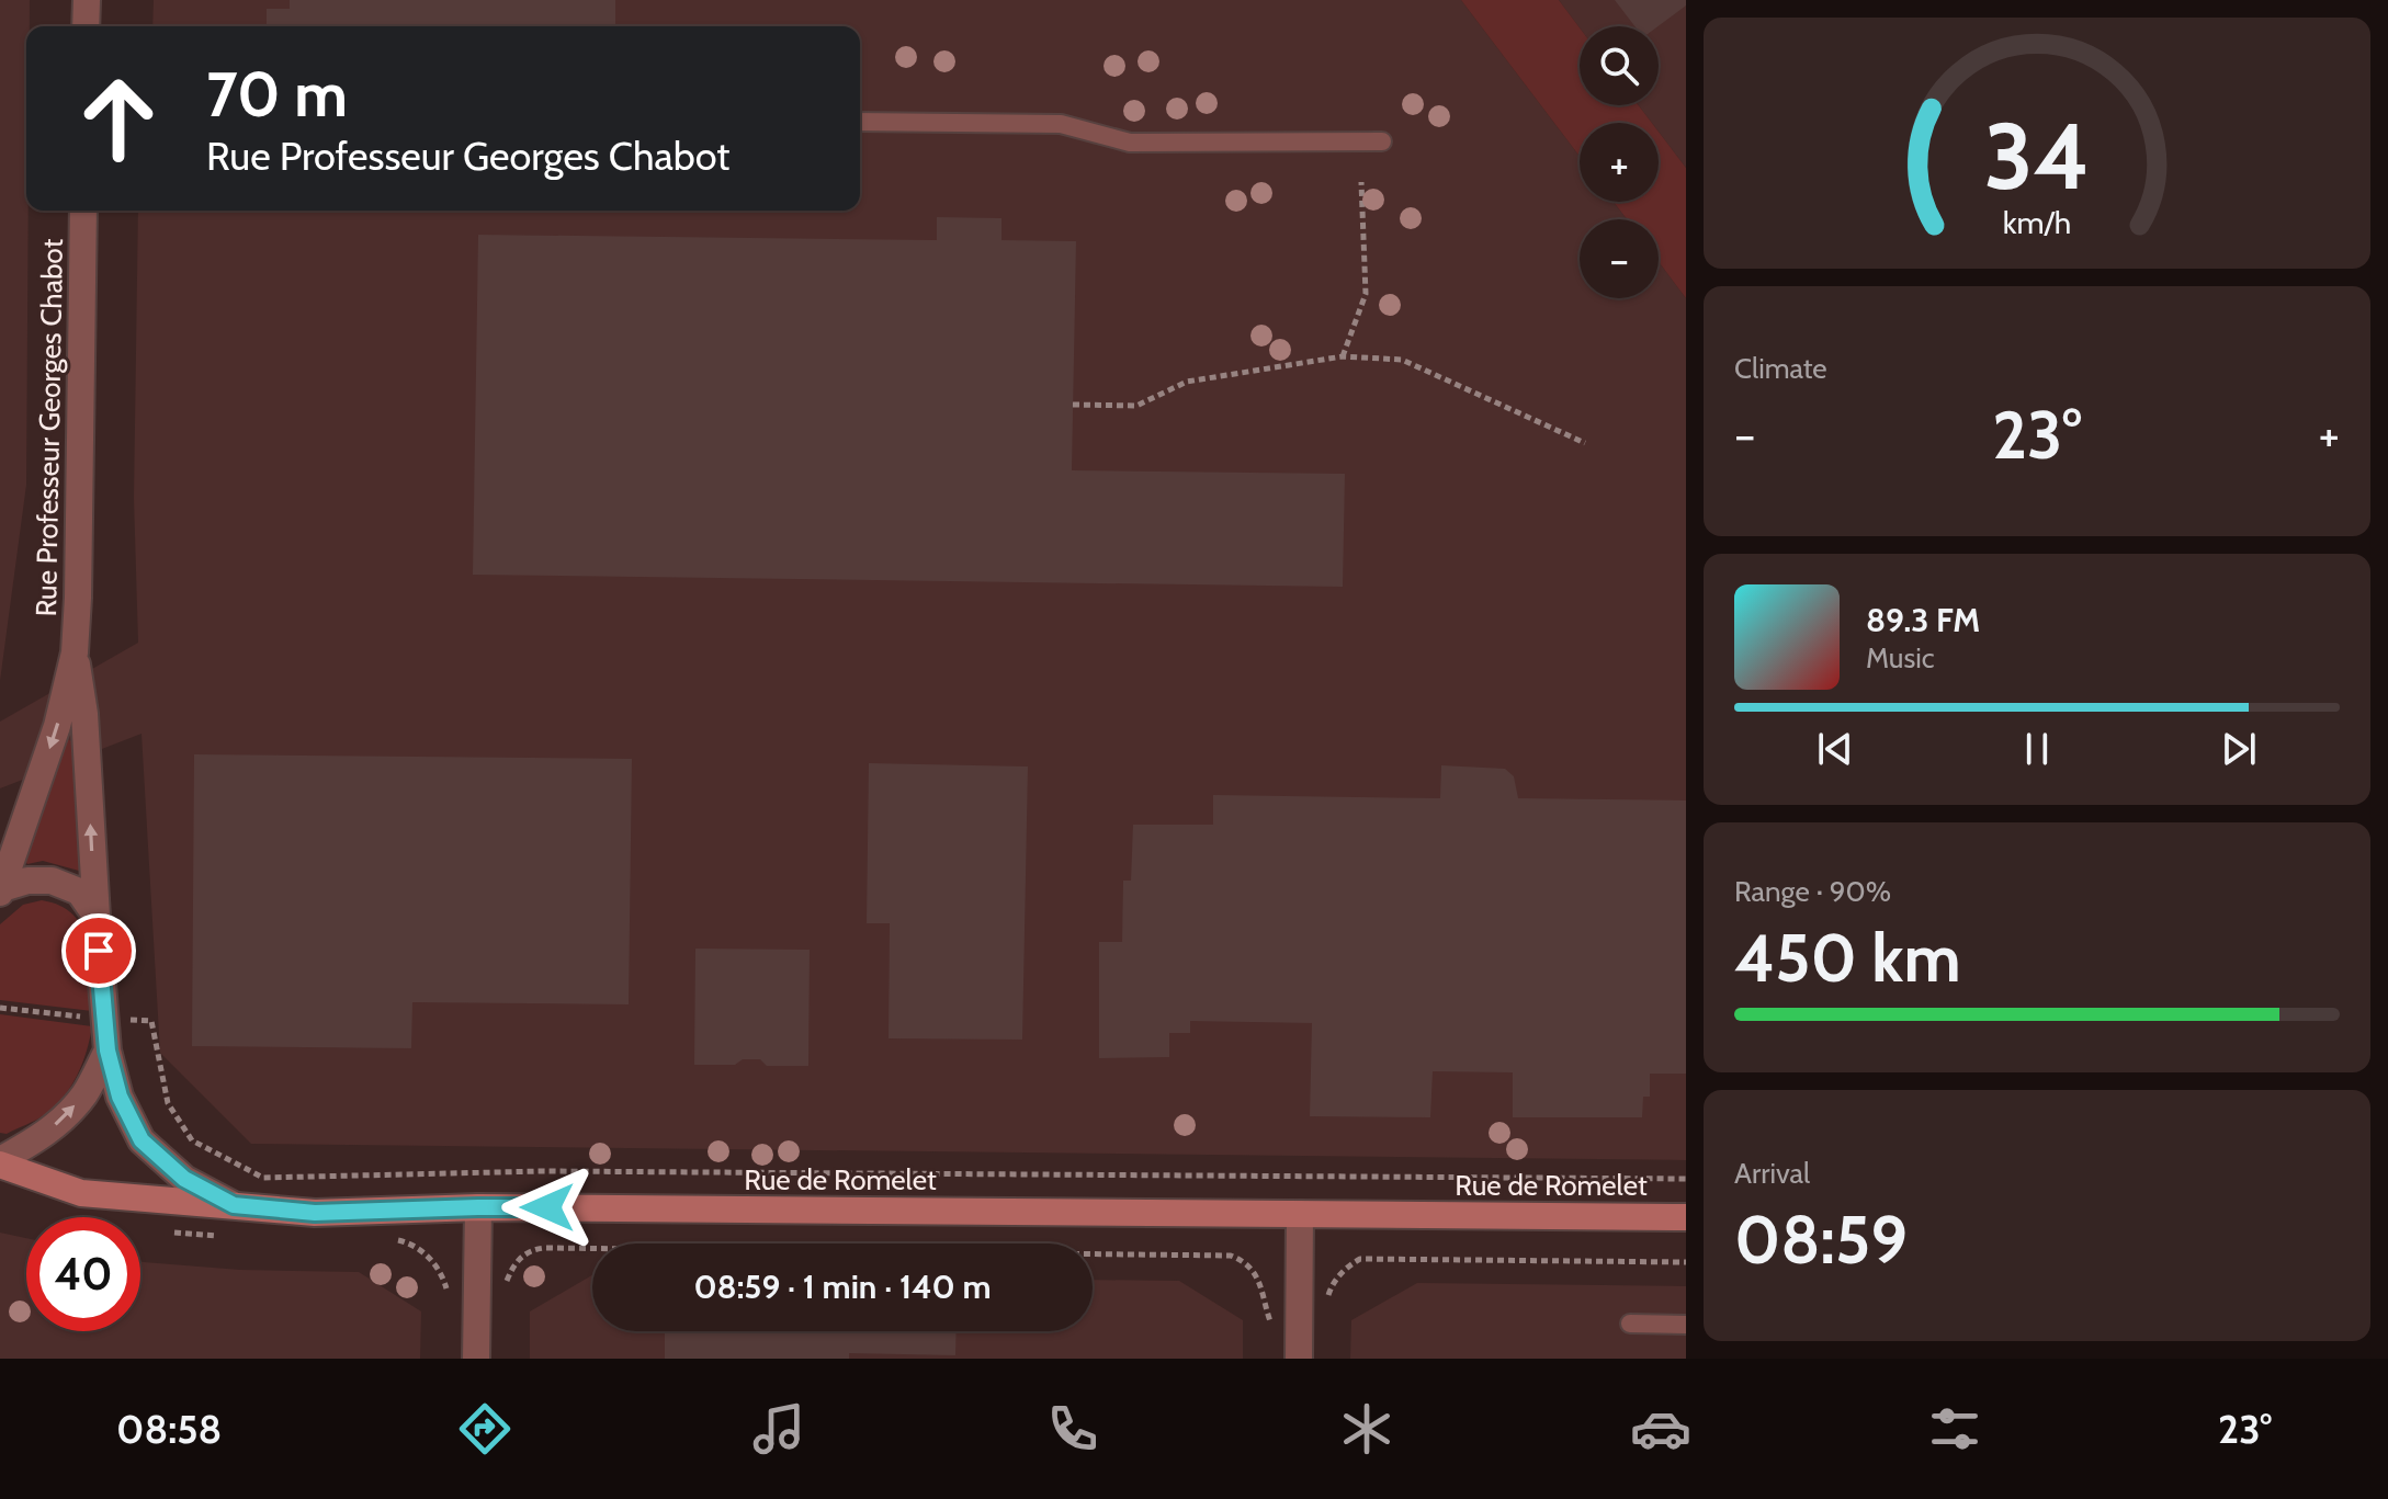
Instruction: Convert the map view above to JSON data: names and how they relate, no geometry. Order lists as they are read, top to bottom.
{
  "streets": {
    "street": ["Rue Professeur Georges Chabot", "Rue de Romelet"]
  },
  "crossings": [
    ["Rue Professeur Georges Chabot", "Rue de Romelet"]
  ],
  "page": {
    "map_buttons": ["+", "−"],
    "turn": ["70 m", "Rue Professeur Georges Chabot"],
    "tile": [
      "Climate",
      ["Range · 90%", "450 km"],
      ["Arrival", "08:59"]
    ],
    "heat": ["−", "23°", "+"],
    "song": ["89.3 FM", "Music"],
    "limit": "40",
    "trip": "08:59 · 1 min · 140 m",
    "tabs": ["08:58", "23°"],
    "gauge": ["34", "km/h"]
  }
}
